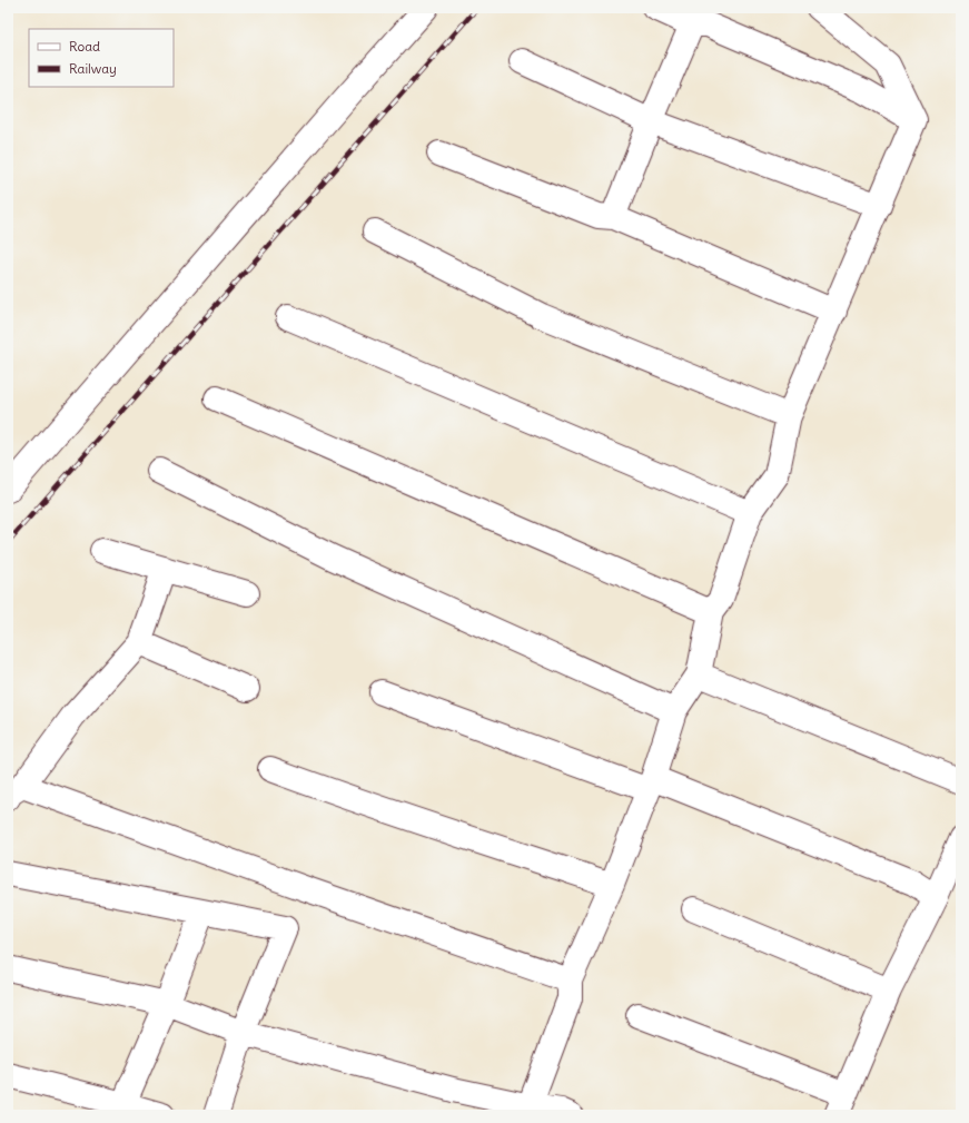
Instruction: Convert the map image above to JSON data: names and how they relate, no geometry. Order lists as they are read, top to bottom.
{
  "legend": ["Road", "Railway"]
}
